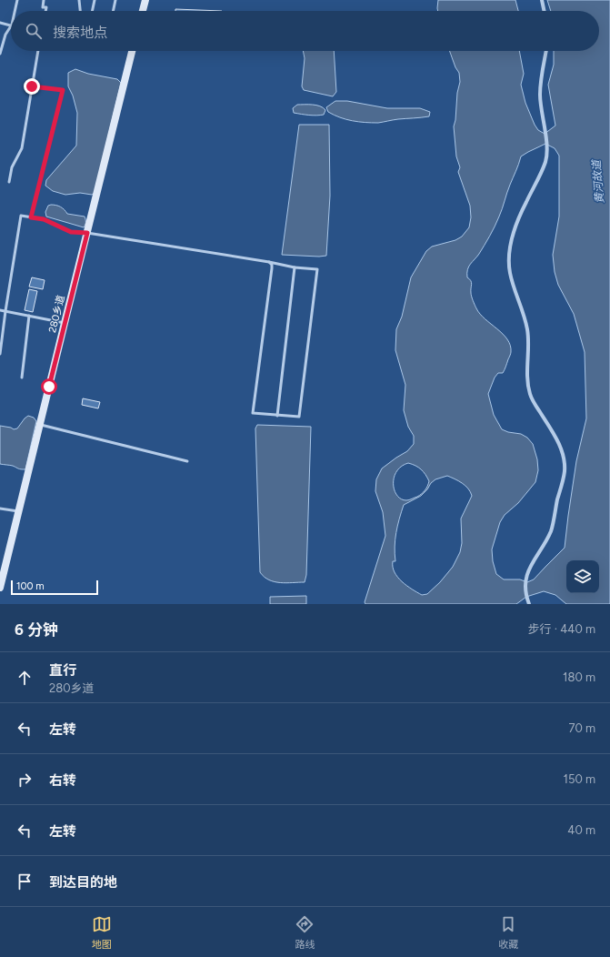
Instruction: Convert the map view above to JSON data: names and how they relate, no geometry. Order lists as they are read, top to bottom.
{
  "streets": {
    "street": ["280乡道"]
  },
  "water": ["黄河故道"],
  "scale_bar": "100 m",
  "page": {
    "search": "搜索地点",
    "scale": "100 m",
    "heading": ["6 分钟", "步行 · 440 m"],
    "list": [
      ["直行", "280乡道", "180 m"],
      ["左转", "70 m"],
      ["右转", "150 m"],
      ["左转", "40 m"],
      "到达目的地"
    ],
    "nav": ["地图", "路线", "收藏"]
  }
}
